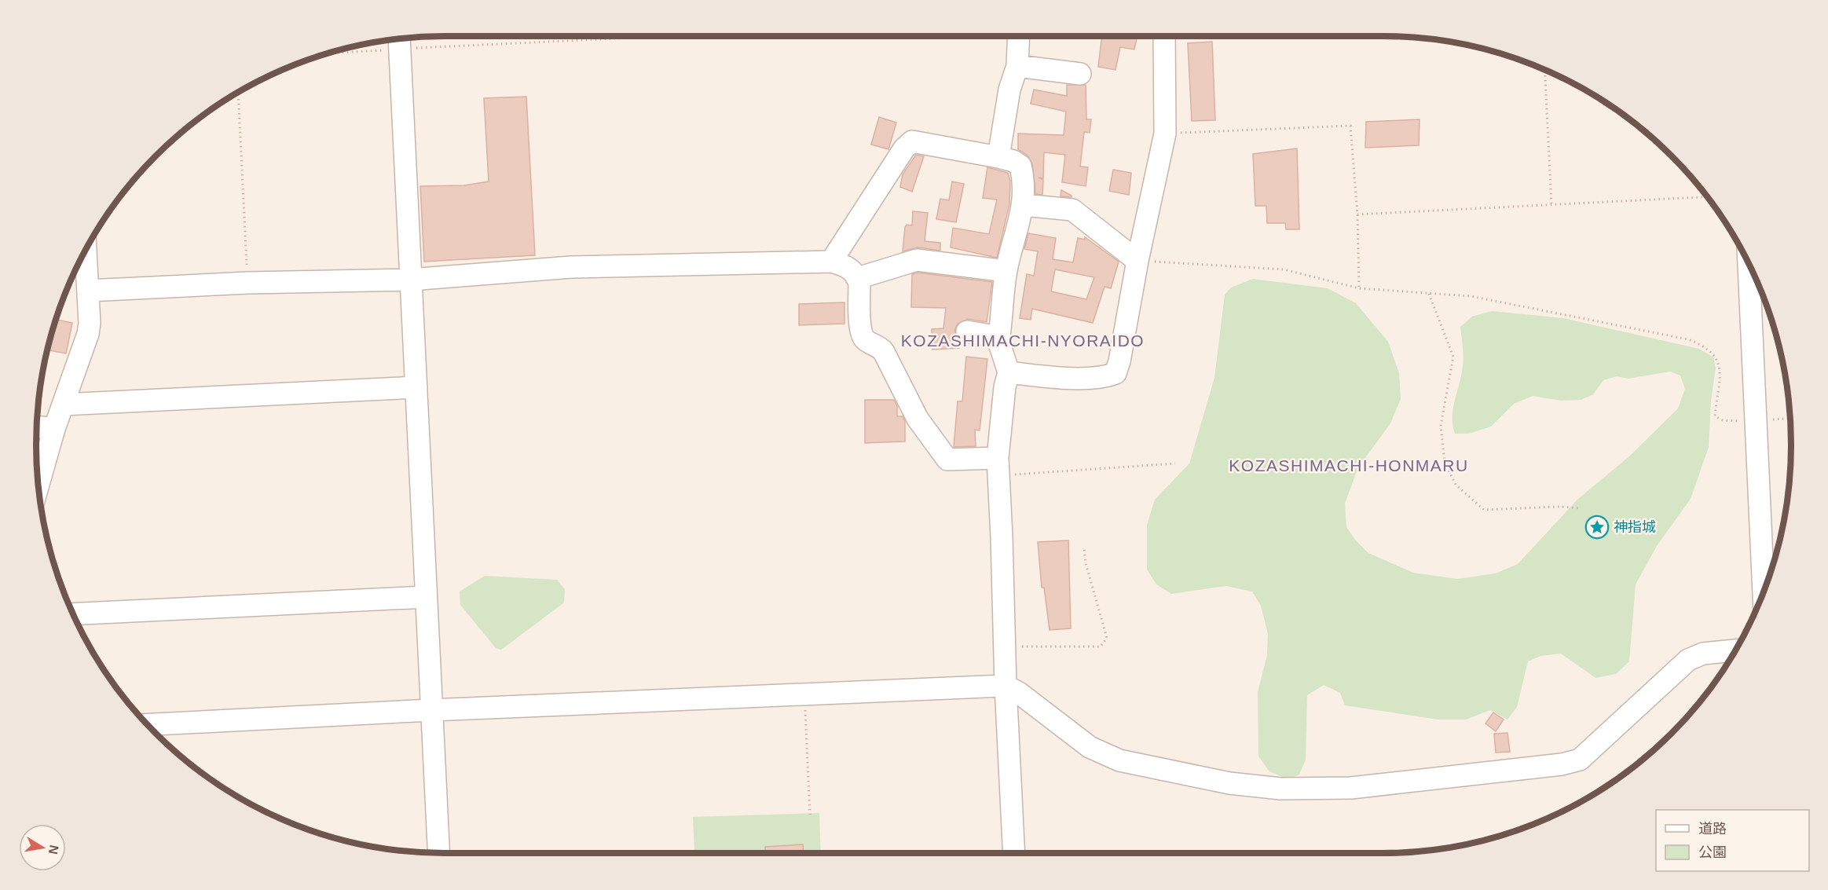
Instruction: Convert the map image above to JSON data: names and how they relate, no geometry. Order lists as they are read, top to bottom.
{
  "districts": ["KOZASHIMACHI-NYORAIDO", "KOZASHIMACHI-HONMARU"],
  "places": {
    "place": ["神指城"]
  },
  "legend": ["道路", "公園"],
  "north": "right"
}
